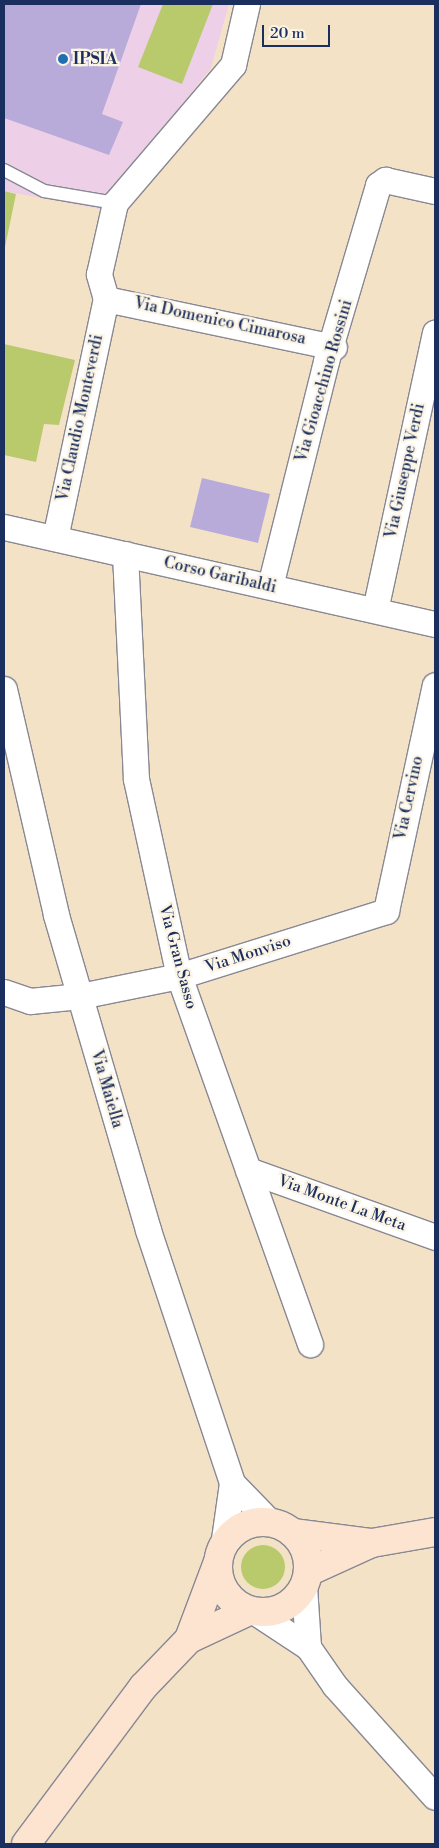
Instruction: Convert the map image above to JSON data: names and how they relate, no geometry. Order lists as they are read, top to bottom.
{
  "streets": {
    "street": [
      "Via Domenico Cimarosa",
      "Via Gioacchino Rossini",
      "Via Claudio Monteverdi",
      "Via Giuseppe Verdi",
      "Corso Garibaldi",
      "Via Cervino",
      "Via Monviso",
      "Via Gran Sasso",
      "Via Maiella",
      "Via Monte La Meta"
    ]
  },
  "crossings": [
    ["Via Domenico Cimarosa", "Via Gioacchino Rossini"],
    ["Via Domenico Cimarosa", "Via Claudio Monteverdi"],
    ["Via Gioacchino Rossini", "Corso Garibaldi"],
    ["Via Claudio Monteverdi", "Corso Garibaldi"],
    ["Via Giuseppe Verdi", "Corso Garibaldi"],
    ["Corso Garibaldi", "Via Gran Sasso"],
    ["Via Cervino", "Via Monviso"],
    ["Via Monviso", "Via Gran Sasso"],
    ["Via Monviso", "Via Maiella"],
    ["Via Gran Sasso", "Via Monte La Meta"]
  ],
  "places": ["IPSIA"],
  "scale_bar": "20 m"
}
